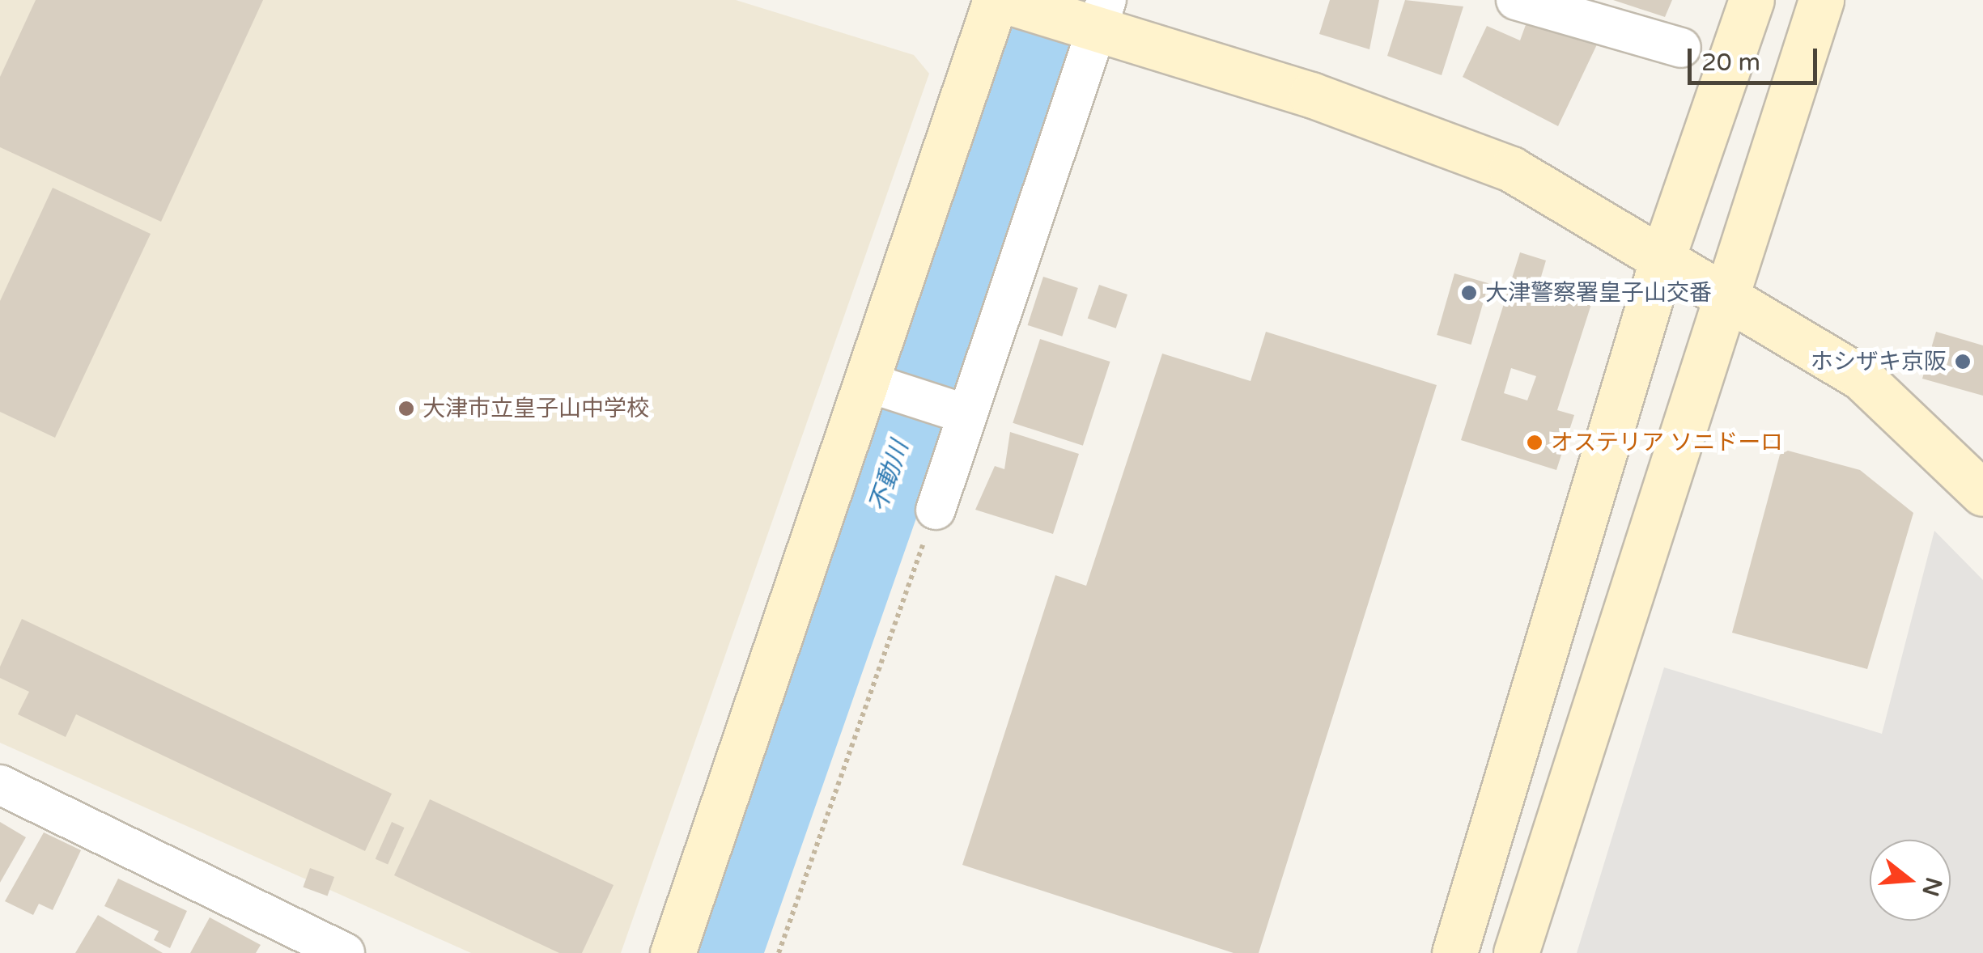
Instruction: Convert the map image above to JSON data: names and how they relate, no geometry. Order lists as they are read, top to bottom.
{
  "water": ["不動川"],
  "places": [
    "大津警察署皇子山交番",
    "ホシザキ京阪",
    "大津市立皇子山中学校",
    "オステリア ソニドーロ"
  ],
  "scale_bar": "20 m",
  "north": "right"
}
